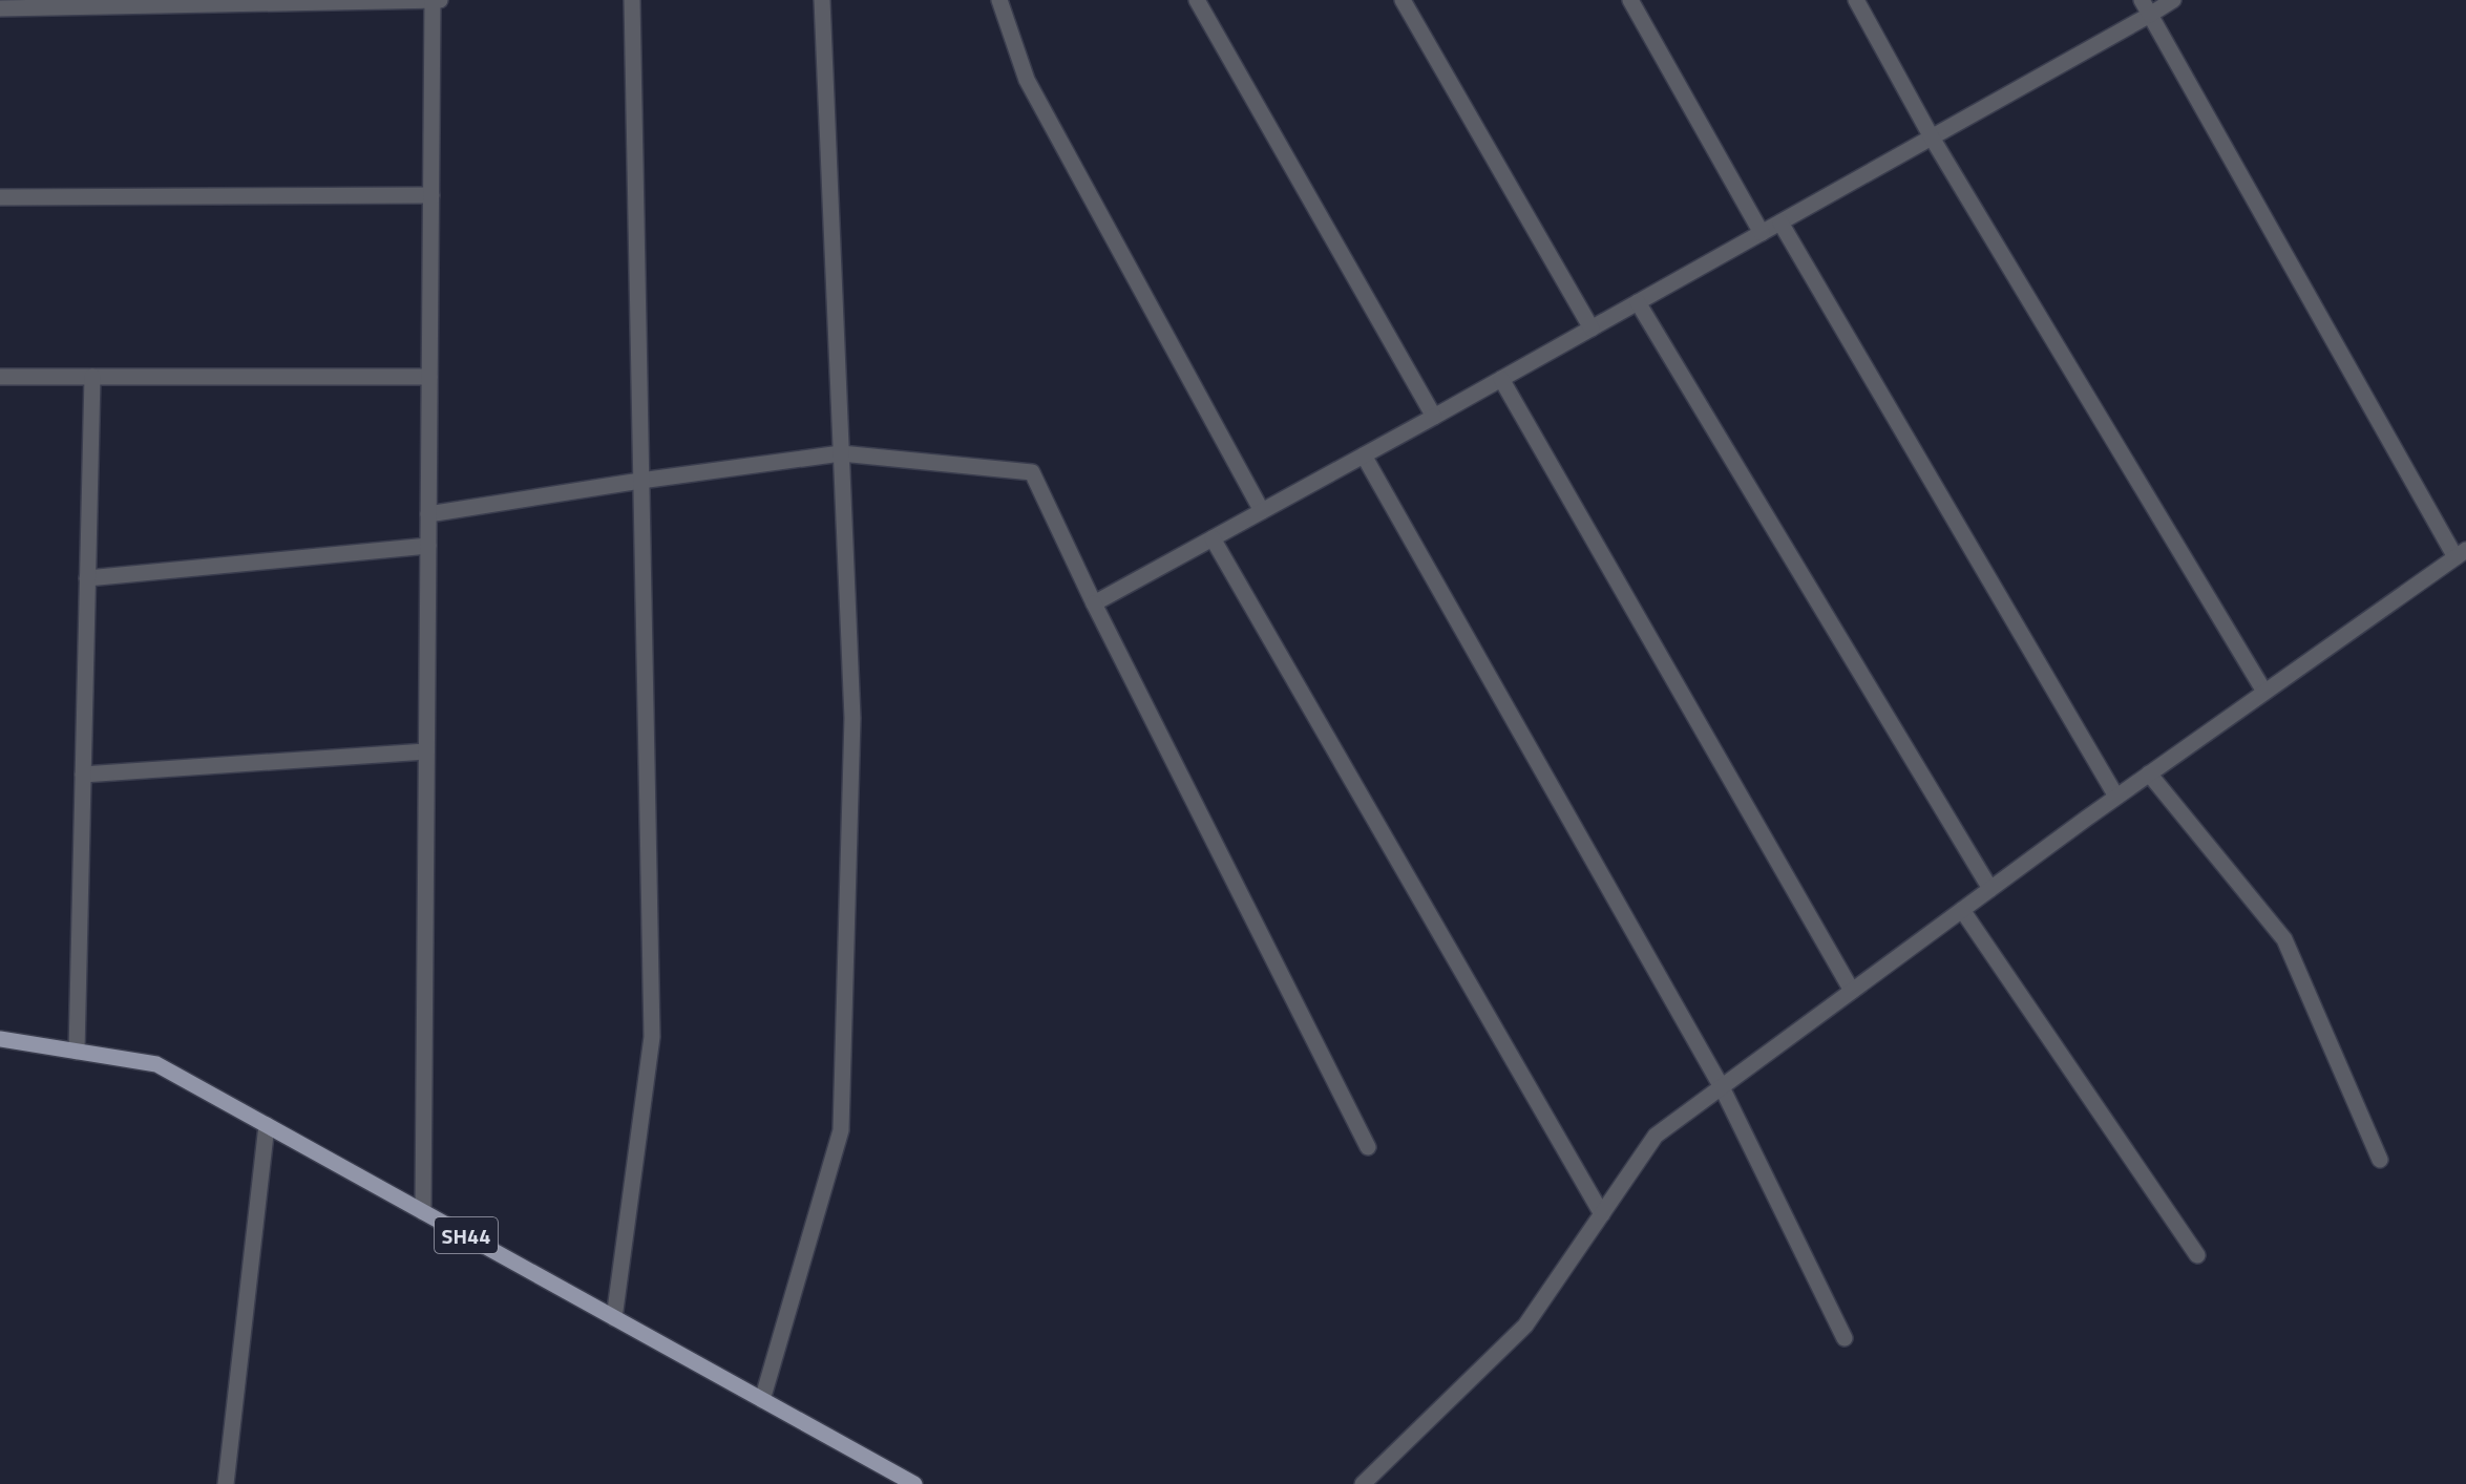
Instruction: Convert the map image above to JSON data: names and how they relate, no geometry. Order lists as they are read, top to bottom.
{
  "streets": {
    "main road": ["SH44"]
  }
}
